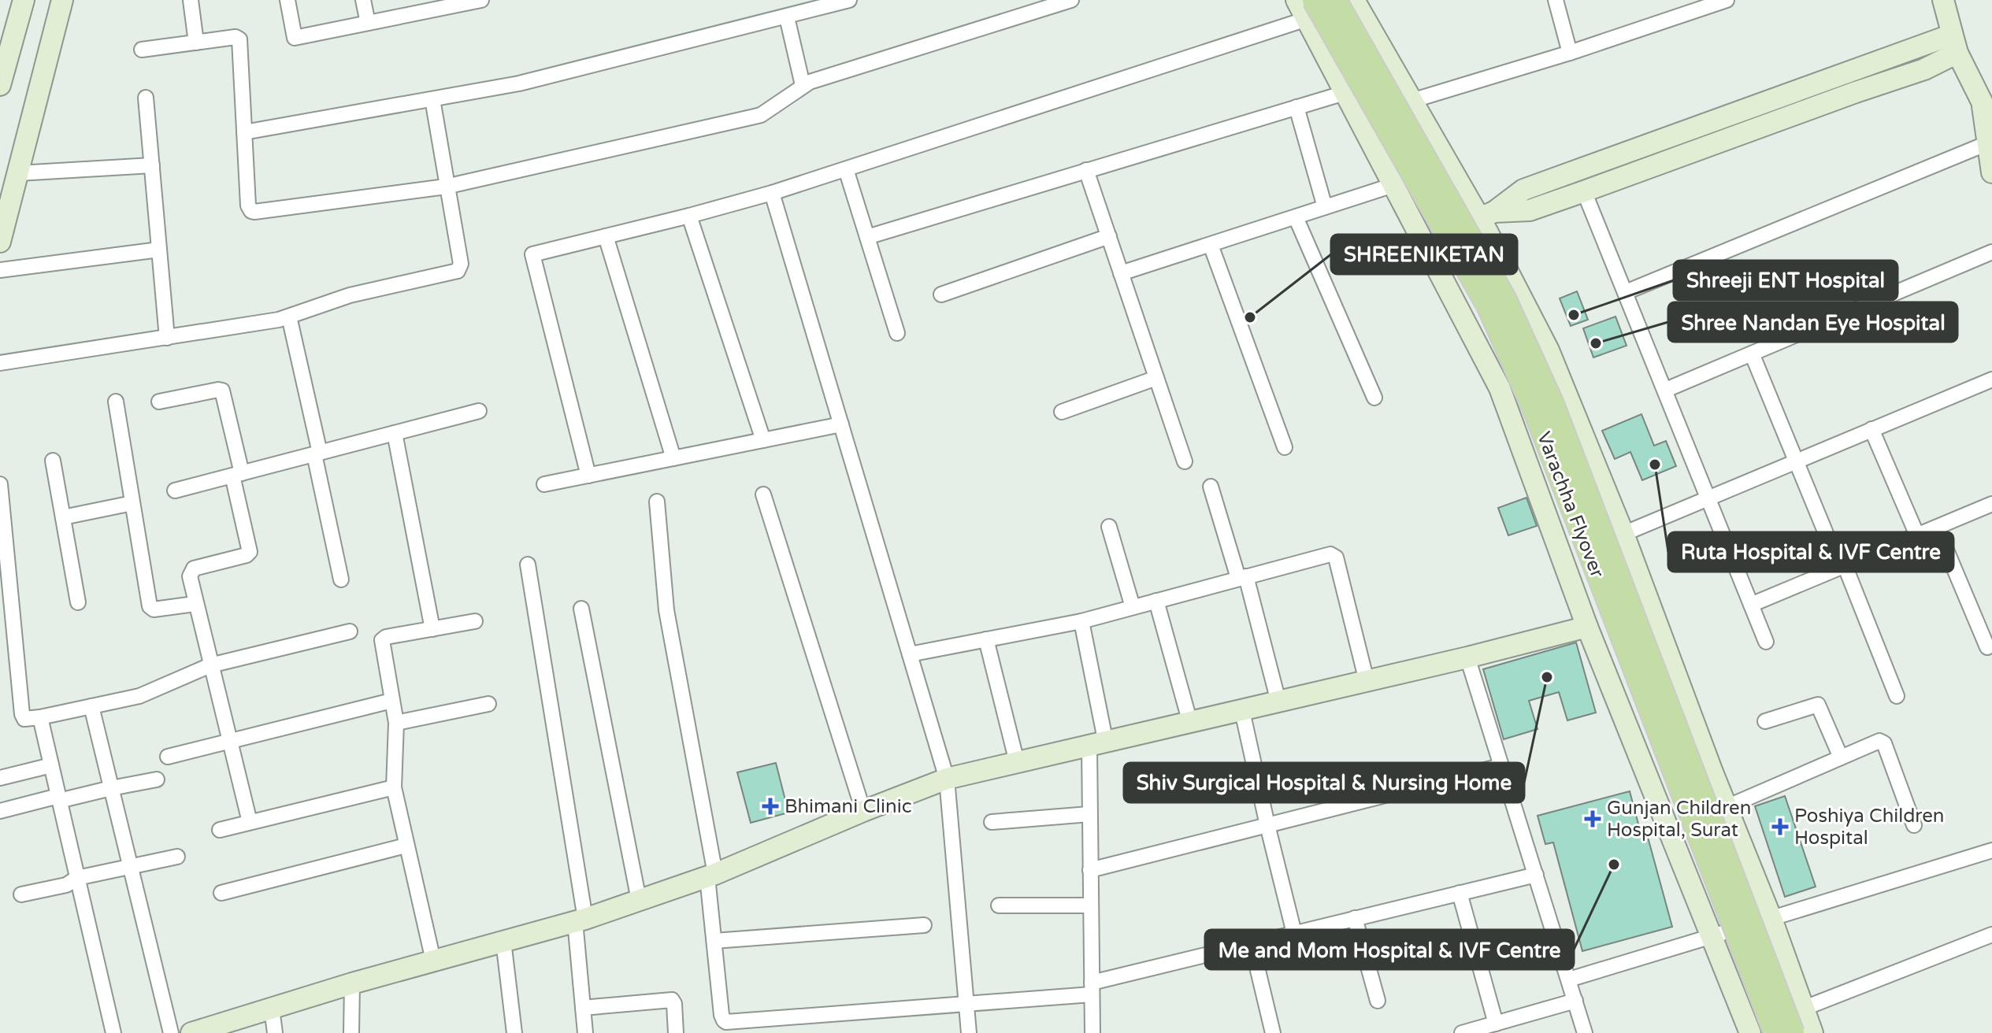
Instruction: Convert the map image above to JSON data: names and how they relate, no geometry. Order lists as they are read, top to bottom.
{
  "streets": {
    "main road": ["Varachha Flyover"]
  },
  "places": {
    "other": [
      "Shreeji ENT Hospital",
      "SHREENIKETAN",
      "Shree Nandan Eye Hospital",
      "Ruta Hospital & IVF Centre",
      "Shiv Surgical Hospital & Nursing Home",
      "Me and Mom Hospital & IVF Centre"
    ],
    "health": ["Bhimani Clinic", "Gunjan Children Hospital, Surat", "Poshiya Children Hospital"]
  }
}
